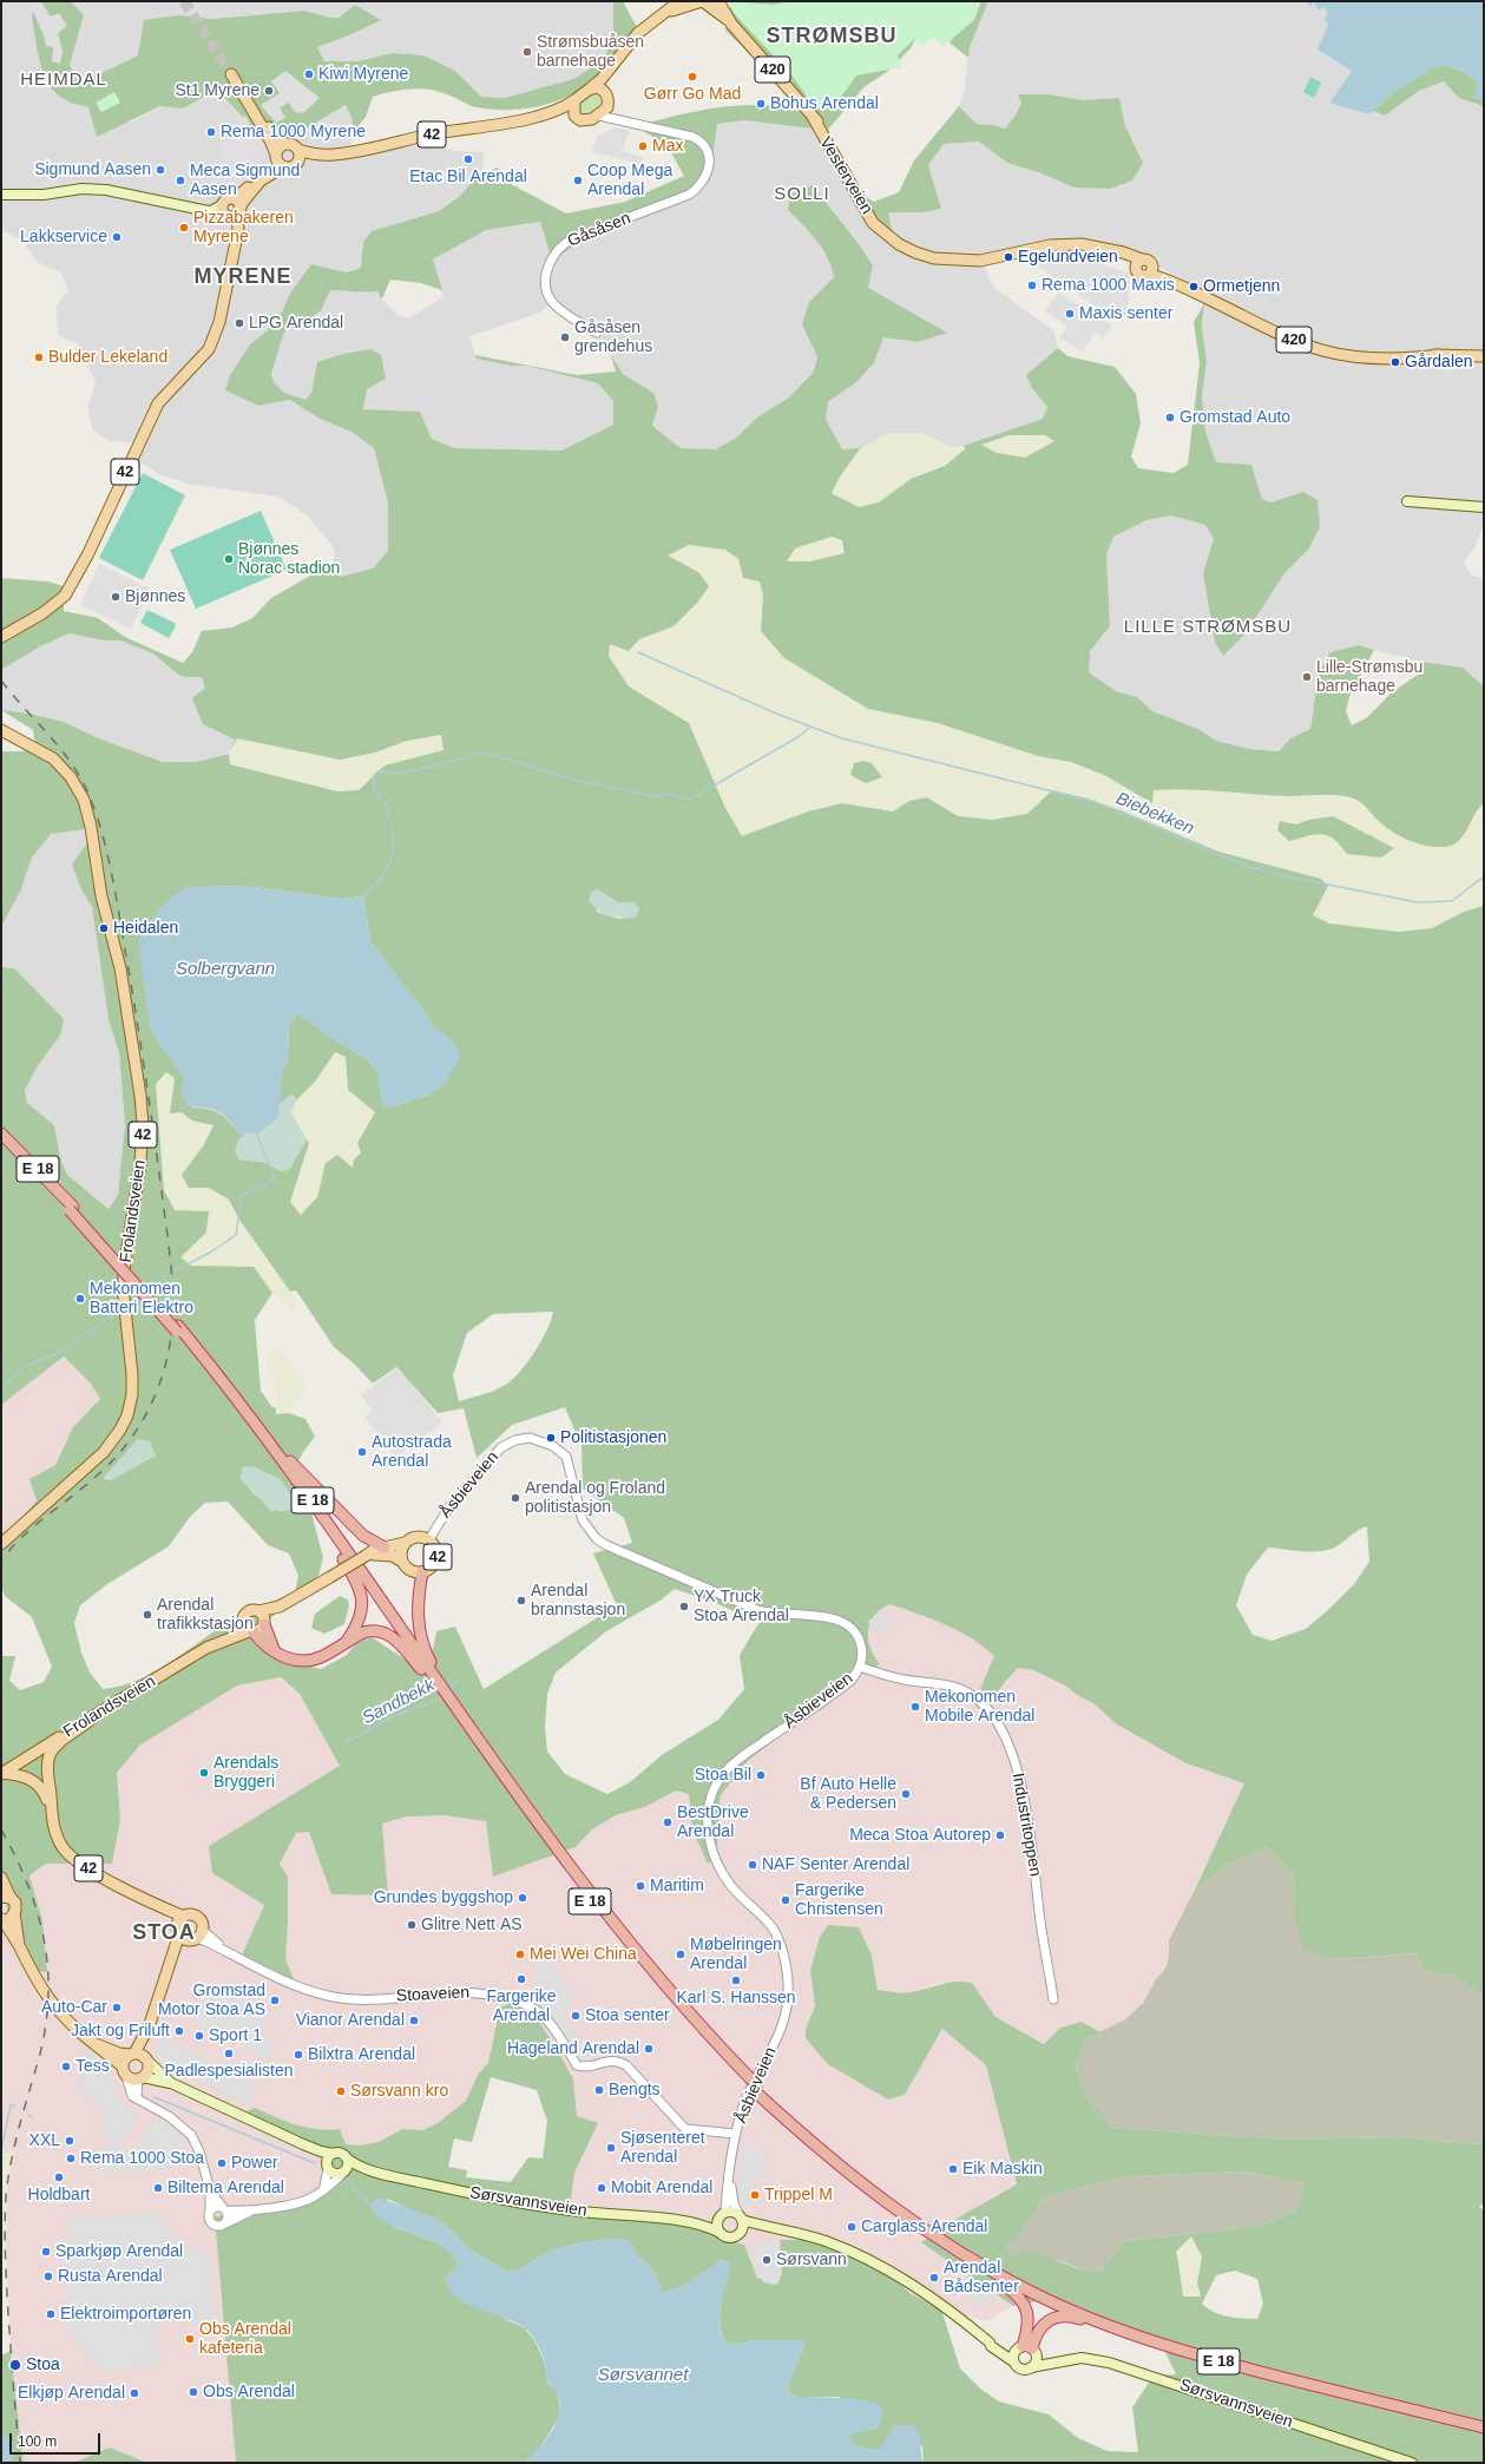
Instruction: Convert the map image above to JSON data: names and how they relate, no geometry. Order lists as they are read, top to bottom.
{
  "streets": {
    "highway": ["E 18"],
    "main road": [
      "420",
      "42",
      "Vesterveien",
      "Frolandsveien",
      "Sørsvannsveien"
    ],
    "street": [
      "Gåsåsen",
      "Åsbieveien",
      "Industritoppen",
      "Stoaveien"
    ]
  },
  "crossings": [
    ["42", "Vesterveien"],
    ["42", "Gåsåsen"],
    ["42", "E 18"],
    ["42", "Frolandsveien"],
    ["42", "Åsbieveien"],
    ["42", "Stoaveien"],
    ["E 18", "Frolandsveien"],
    ["E 18", "Åsbieveien"],
    ["E 18", "Sørsvannsveien"],
    ["Åsbieveien", "Industritoppen"],
    ["Åsbieveien", "Stoaveien"],
    ["Åsbieveien", "Sørsvannsveien"]
  ],
  "districts": [
    "STRØMSBU",
    "HEIMDAL",
    "SOLLI",
    "MYRENE",
    "LILLE STRØMSBU",
    "STOA"
  ],
  "water": [
    "Biebekken",
    "Solbergvann",
    "Sandbekk",
    "Sørsvannet"
  ],
  "places": [
    "Strømsbuåsen barnehage",
    "Kiwi Myrene",
    "Gørr Go Mad",
    "St1 Myrene",
    "Bohus Arendal",
    "Rema 1000 Myrene",
    "Max",
    "Etac Bil Arendal",
    "Sigmund Aasen",
    "Meca Sigmund Aasen",
    "Coop Mega Arendal",
    "Pizzabakeren Myrene",
    "Lakkservice",
    "Egelundveien",
    "Rema 1000 Maxis",
    "Ormetjenn",
    "Maxis senter",
    "LPG Arendal",
    "Gåsåsen grendehus",
    "Bulder Lekeland",
    "Gårdalen",
    "Gromstad Auto",
    "Bjønnes Norac stadion",
    "Bjønnes",
    "Lille-Strømsbu barnehage",
    "Heidalen",
    "Mekonomen Batteri Elektro",
    "Politistasjonen",
    "Autostrada Arendal",
    "Arendal og Froland politistasjon",
    "Arendal brannstasjon",
    "YX Truck Stoa Arendal",
    "Arendal trafikkstasjon",
    "Mekonomen Mobile Arendal",
    "Arendals Bryggeri",
    "Stoa Bil",
    "Bf Auto Helle & Pedersen",
    "BestDrive Arendal",
    "Meca Stoa Autorep",
    "NAF Senter Arendal",
    "Maritim",
    "Grundes byggshop",
    "Fargerike Christensen",
    "Glitre Nett AS",
    "Mei Wei China",
    "Møbelringen Arendal",
    "Fargerike Arendal",
    "Karl S. Hanssen",
    "Gromstad Motor Stoa AS",
    "Auto-Car",
    "Stoa senter",
    "Vianor Arendal",
    "Jakt og Friluft",
    "Sport 1",
    "Hageland Arendal",
    "Padlespesialisten",
    "Bilxtra Arendal",
    "Tess",
    "Bengts",
    "Sørsvann kro",
    "XXL",
    "Sjøsenteret Arendal",
    "Rema 1000 Stoa",
    "Power",
    "Eik Maskin",
    "Holdbart",
    "Biltema Arendal",
    "Mobit Arendal",
    "Trippel M",
    "Carglass Arendal",
    "Sparkjøp Arendal",
    "Sørsvann",
    "Rusta Arendal",
    "Arendal Bådsenter",
    "Elektroimportøren",
    "Obs Arendal kafeteria",
    "Stoa",
    "Obs Arendal",
    "Elkjøp Arendal"
  ],
  "scale_bar": "100 m"
}
